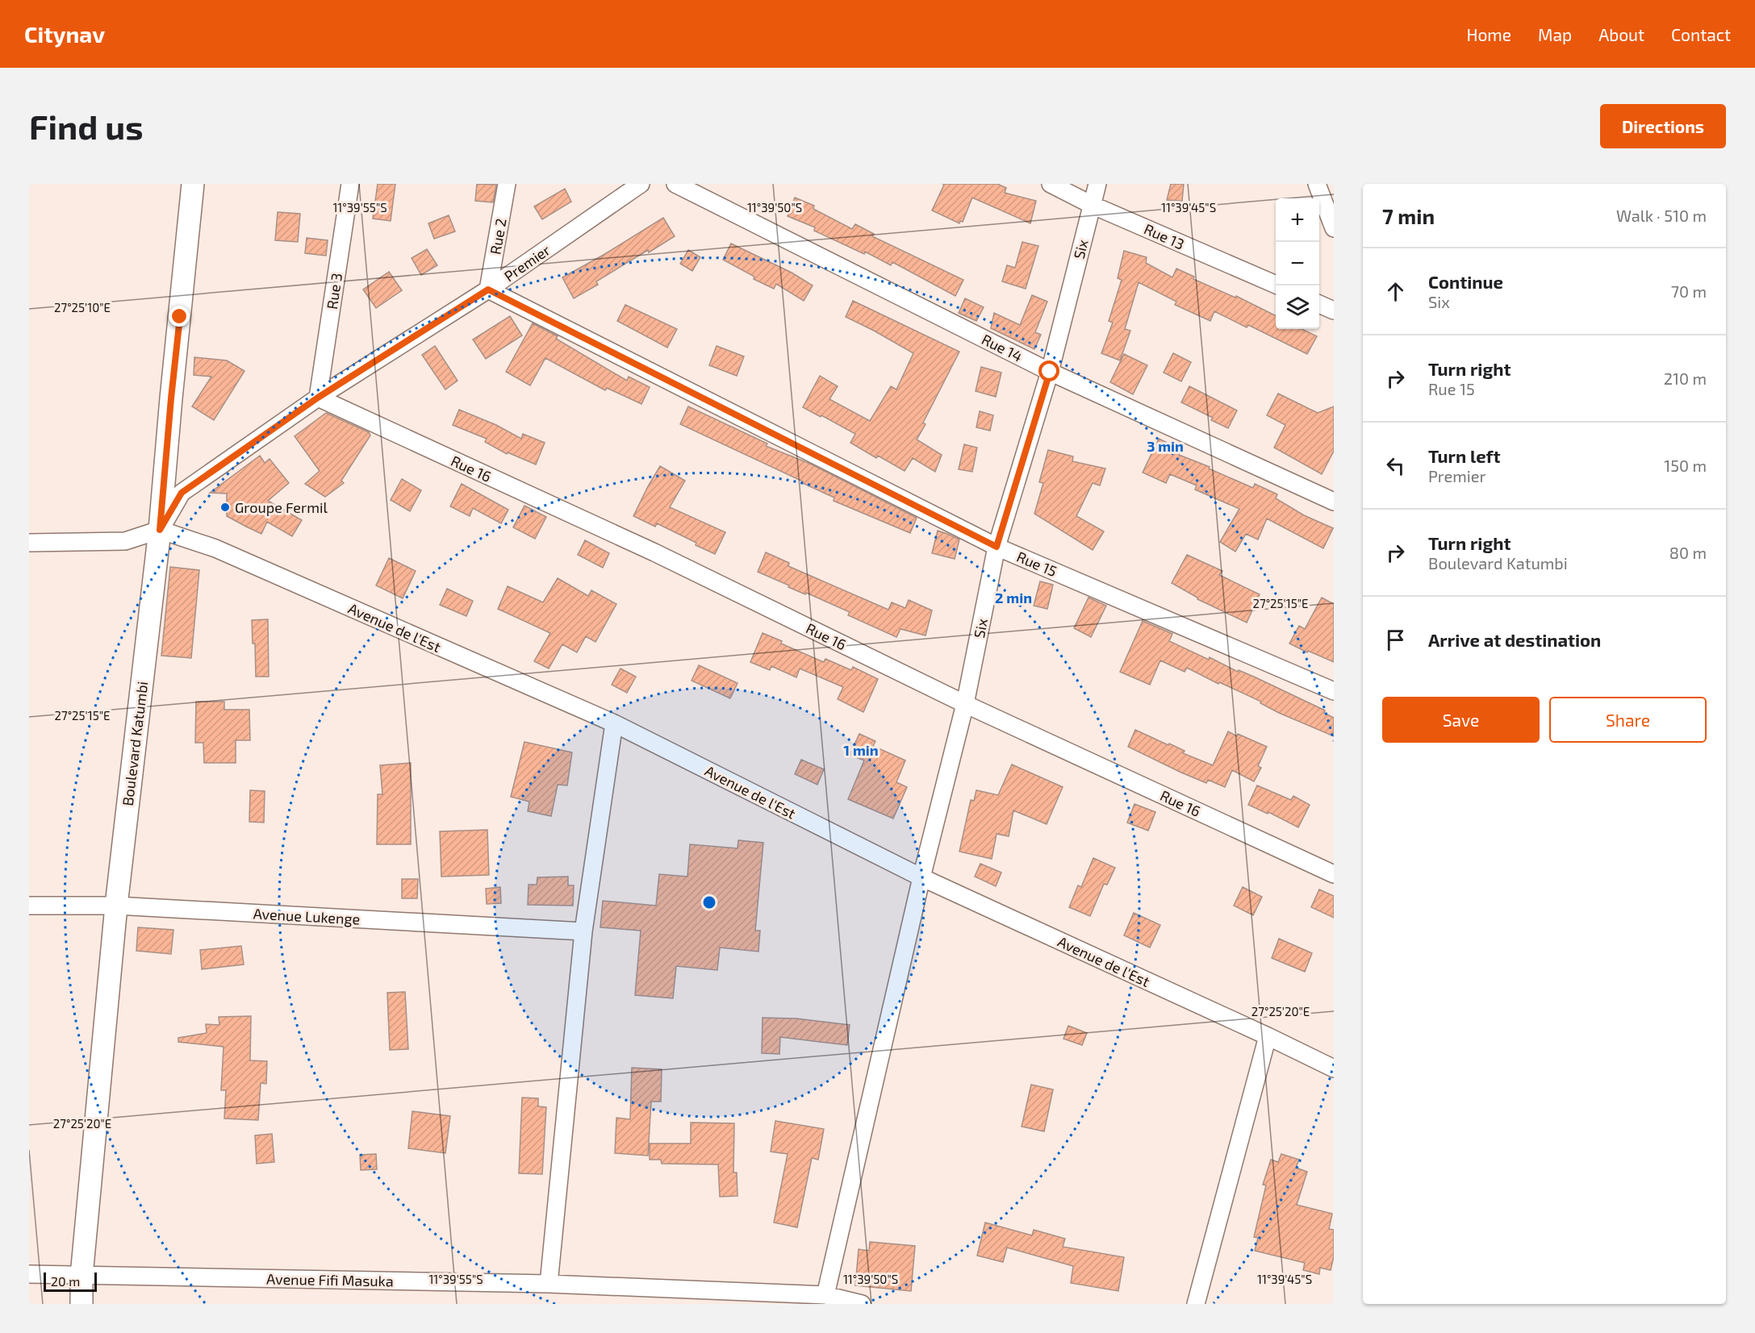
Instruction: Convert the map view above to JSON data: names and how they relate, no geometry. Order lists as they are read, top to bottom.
{
  "streets": {
    "street": [
      "Rue 2",
      "Rue 13",
      "Six",
      "Premier",
      "Rue 3",
      "Rue 14",
      "Rue 16",
      "Rue 15",
      "Avenue de l'Est",
      "Boulevard Katumbi",
      "Avenue Lukenge",
      "Avenue Fifi Masuka"
    ]
  },
  "crossings": [
    ["Rue 2", "Premier"],
    ["Rue 2", "Rue 15"],
    ["Rue 13", "Six"],
    ["Six", "Rue 14"],
    ["Six", "Rue 16"],
    ["Six", "Rue 15"],
    ["Six", "Avenue de l'Est"],
    ["Six", "Avenue Fifi Masuka"],
    ["Premier", "Rue 3"],
    ["Premier", "Rue 16"],
    ["Premier", "Rue 15"],
    ["Premier", "Avenue de l'Est"],
    ["Premier", "Boulevard Katumbi"],
    ["Rue 3", "Rue 16"],
    ["Avenue de l'Est", "Boulevard Katumbi"],
    ["Boulevard Katumbi", "Avenue Lukenge"],
    ["Boulevard Katumbi", "Avenue Fifi Masuka"]
  ],
  "places": ["Groupe Fermil"],
  "scale_bar": "20 m",
  "page": {
    "header": "Citynav",
    "nav": [
      "Home",
      "Map",
      "About",
      "Contact"
    ],
    "buttons": [
      "Directions",
      ["Save", "Share"]
    ],
    "title": "Find us",
    "heading": ["7 min", "Walk · 510 m"],
    "map_buttons": ["+", "−"],
    "list": [
      ["Continue", "Six", "70 m"],
      ["Turn right", "Rue 15", "210 m"],
      ["Turn left", "Premier", "150 m"],
      ["Turn right", "Boulevard Katumbi", "80 m"],
      "Arrive at destination"
    ],
    "scale": "20 m"
  },
  "coordinates": [
    "11°39'55\"S",
    "11°39'50\"S",
    "11°39'45\"S",
    "27°25'10\"E",
    "27°25'15\"E",
    "27°25'20\"E"
  ],
  "rings": ["3 min", "2 min", "1 min"]
}
